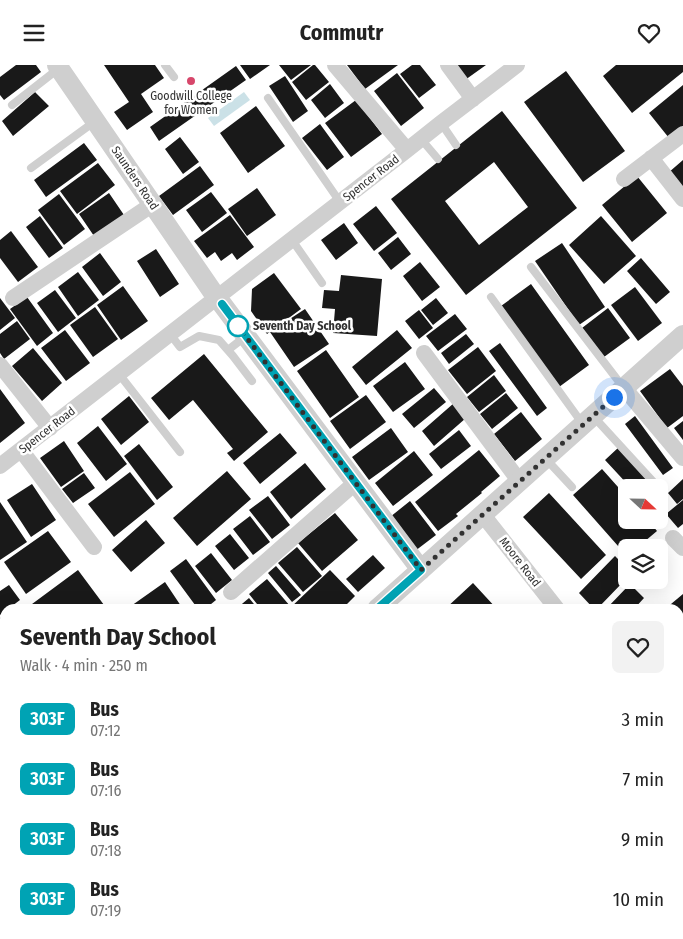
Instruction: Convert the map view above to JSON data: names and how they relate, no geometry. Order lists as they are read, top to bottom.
{
  "streets": {
    "street": ["Saunders Road", "Spencer Road", "Moore Road"]
  },
  "crossings": [
    ["Saunders Road", "Spencer Road"]
  ],
  "places": ["Goodwill College for Women", "Seventh Day School"],
  "lines": ["bus line 303F"],
  "north": "right",
  "page": {
    "header": "Commutr",
    "heading": ["Seventh Day School", "Walk · 4 min · 250 m"],
    "list": [
      {
        "mark": "303F",
        "name": "Bus",
        "note": "07:12",
        "value": "3 min"
      },
      {
        "mark": "303F",
        "name": "Bus",
        "note": "07:16",
        "value": "7 min"
      },
      {
        "mark": "303F",
        "name": "Bus",
        "note": "07:18",
        "value": "9 min"
      },
      {
        "mark": "303F",
        "name": "Bus",
        "note": "07:19",
        "value": "10 min"
      }
    ]
  }
}
